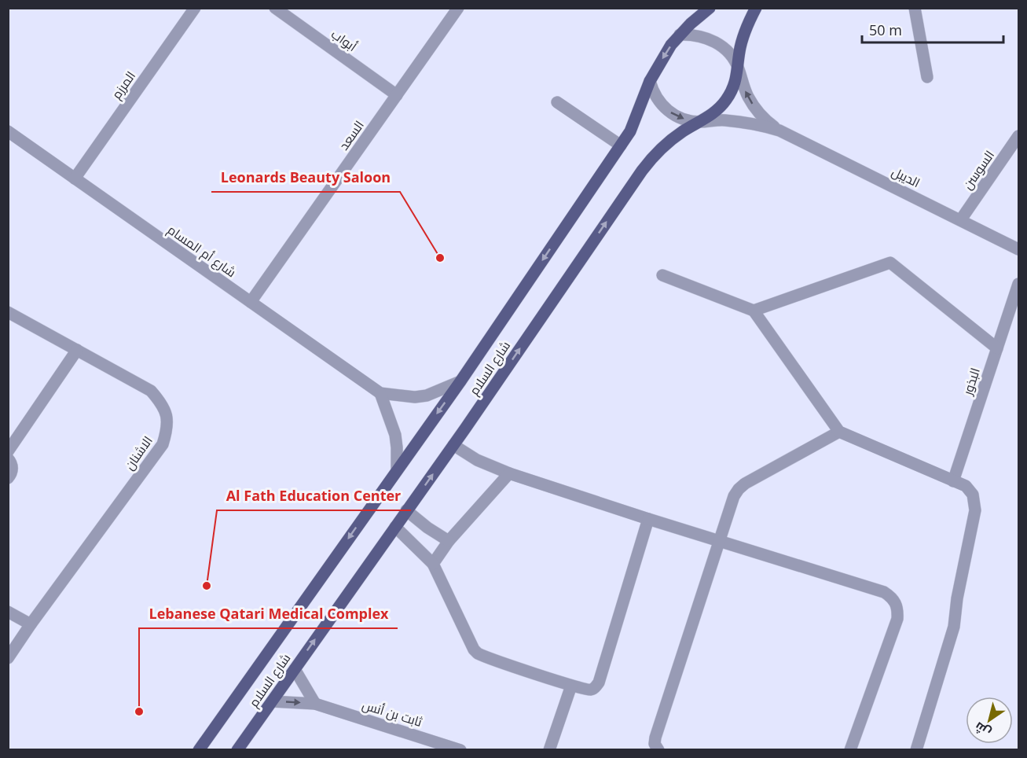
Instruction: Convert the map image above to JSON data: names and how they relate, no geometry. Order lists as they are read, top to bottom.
{
  "streets": {
    "main road": ["شارع السلام"],
    "street": [
      "أبواب",
      "المرزم",
      "السعد",
      "السوسن",
      "الديبل",
      "شارع أم المسام",
      "البذور",
      "الاشنان",
      "ثابت بن أنس"
    ]
  },
  "crossings": [
    ["أبواب", "السعد"],
    ["المرزم", "شارع أم المسام"],
    ["السعد", "شارع أم المسام"],
    ["السوسن", "الديبل"],
    ["الديبل", "شارع السلام"],
    ["شارع أم المسام", "شارع السلام"],
    ["شارع السلام", "ثابت بن أنس"]
  ],
  "places": ["Leonards Beauty Saloon", "Al Fath Education Center", "Lebanese Qatari Medical Complex"],
  "scale_bar": "50 m",
  "north": "bottom left"
}
